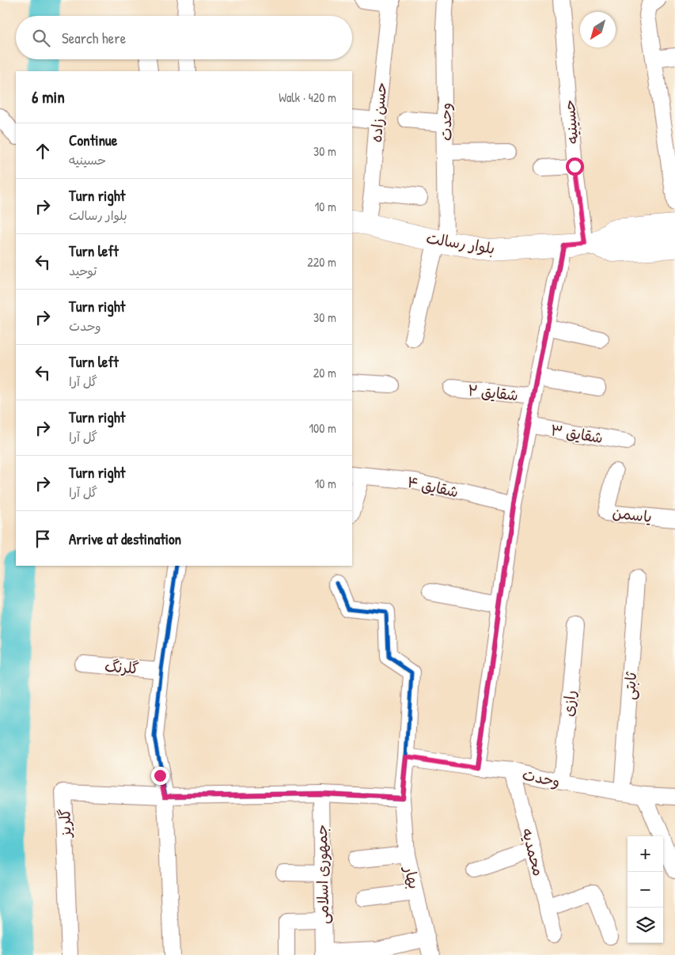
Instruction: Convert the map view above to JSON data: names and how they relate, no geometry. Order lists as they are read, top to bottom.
{
  "streets": {
    "street": [
      "حسن زاده",
      "وحدت",
      "حسینیه",
      "بلوار رسالت",
      "شقایق ۲",
      "شقایق ۳",
      "شقایق ۴",
      "یاسمن",
      "گلرنگ",
      "ثابتی",
      "رازی",
      "گلریز",
      "محمدیه",
      "جمهوری اسلامی",
      "بهار"
    ]
  },
  "crossings": [
    ["حسن زاده", "بلوار رسالت"],
    ["وحدت", "بلوار رسالت"],
    ["وحدت", "ثابتی"],
    ["وحدت", "رازی"],
    ["وحدت", "محمدیه"],
    ["وحدت", "بهار"],
    ["حسینیه", "بلوار رسالت"]
  ],
  "north": "bottom left",
  "page": {
    "search": "Search here",
    "heading": ["6 min", "Walk · 420 m"],
    "list": [
      ["Continue", "حسینیه", "30 m"],
      ["Turn right", "بلوار رسالت", "10 m"],
      ["Turn left", "توحید", "220 m"],
      ["Turn right", "وحدت", "30 m"],
      ["Turn left", "گل آرا", "20 m"],
      ["Turn right", "گل آرا", "100 m"],
      ["Turn right", "گل آرا", "10 m"],
      "Arrive at destination"
    ],
    "map_buttons": ["+", "−"]
  }
}
